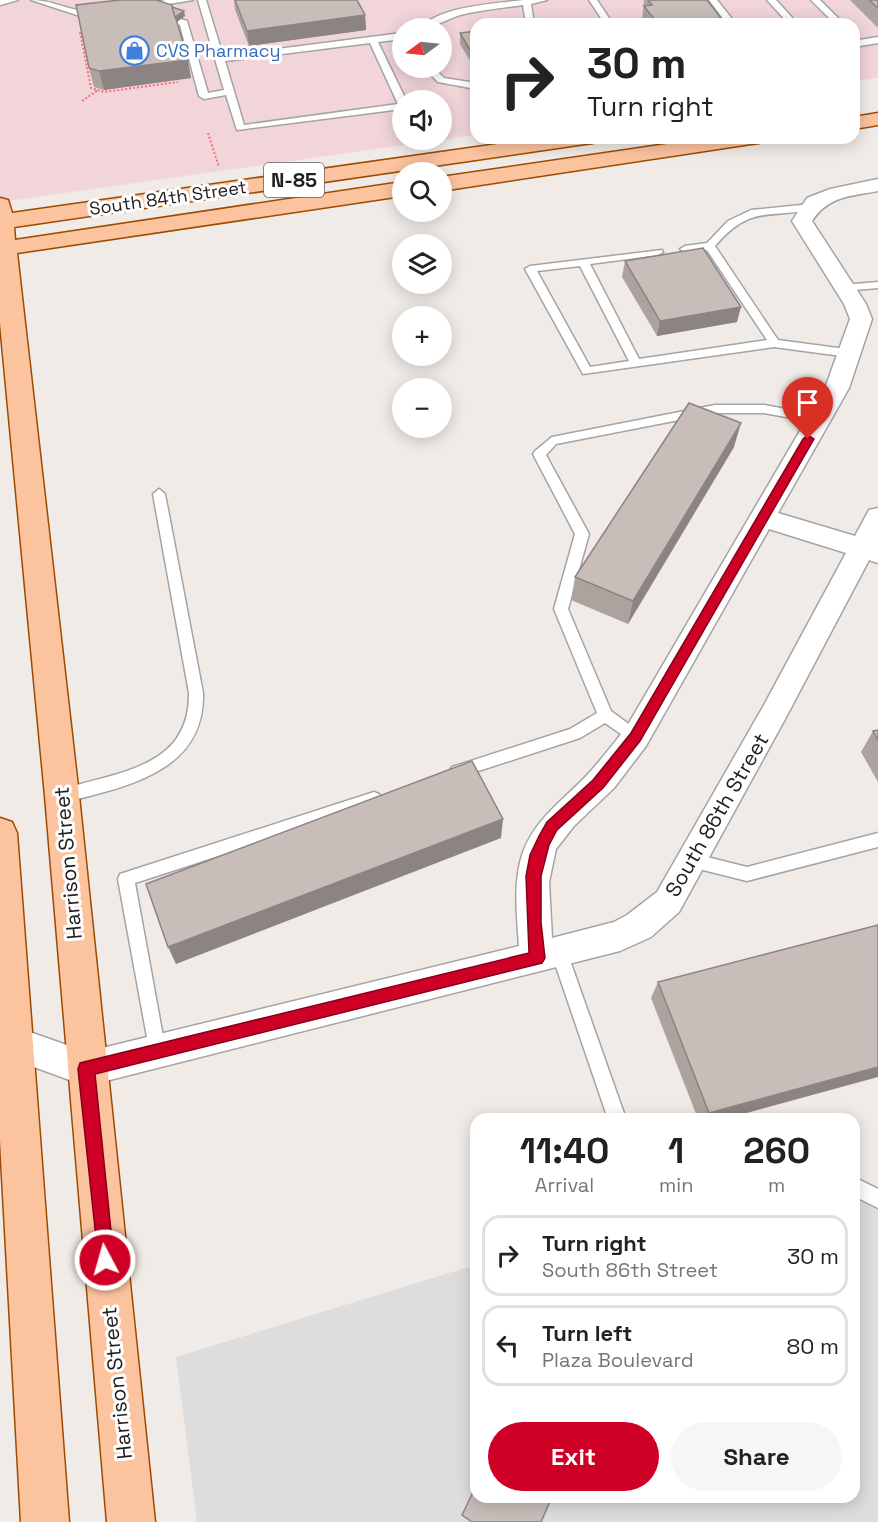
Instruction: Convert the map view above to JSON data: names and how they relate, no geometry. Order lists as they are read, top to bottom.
{
  "streets": {
    "main road": ["N-85", "South 84th Street", "Harrison Street"],
    "street": ["South 86th Street"]
  },
  "crossings": [
    ["South 84th Street", "Harrison Street"],
    ["South 86th Street", "Harrison Street"]
  ],
  "places": {
    "shop": ["CVS Pharmacy"]
  },
  "north": "left",
  "page": {
    "map_buttons": ["+", "−"],
    "turn": ["30 m", "Turn right"],
    "eta": [
      "11:40",
      "Arrival",
      "1",
      "min",
      "260",
      "m"
    ],
    "list": [
      {
        "name": "Turn right",
        "note": "South 86th Street",
        "value": "30 m"
      },
      {
        "name": "Turn left",
        "note": "Plaza Boulevard",
        "value": "80 m"
      }
    ],
    "buttons": ["Exit", "Share"]
  }
}
